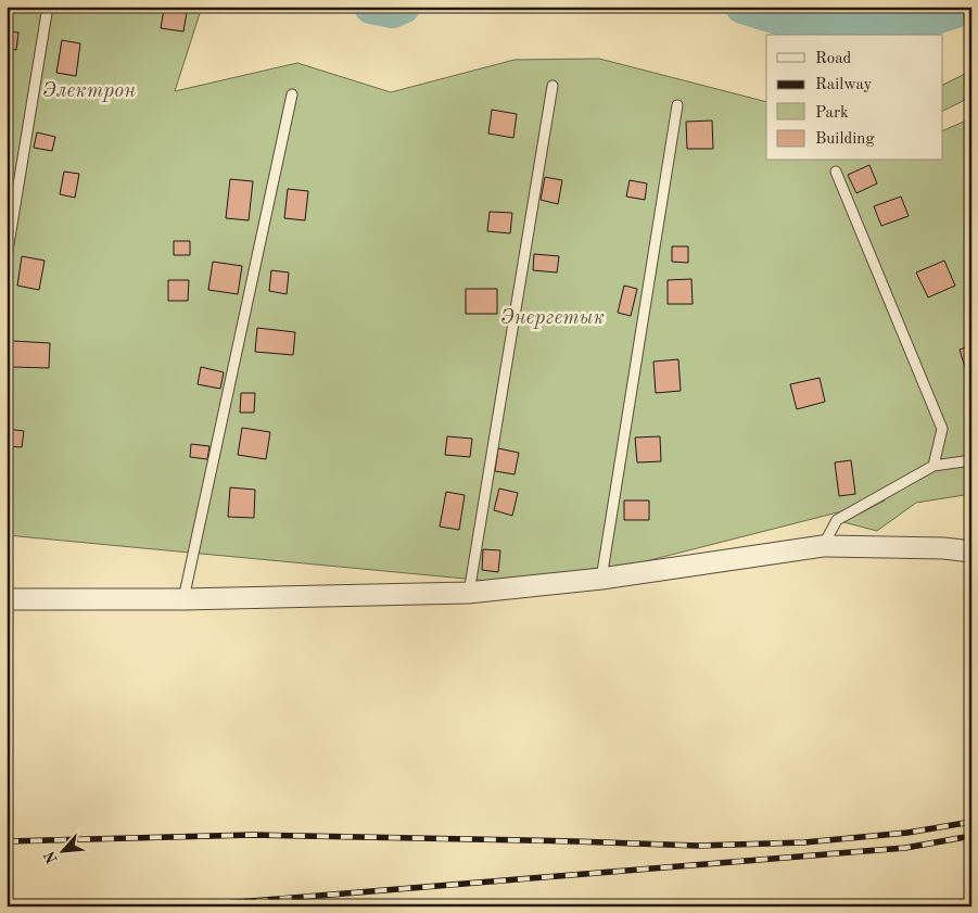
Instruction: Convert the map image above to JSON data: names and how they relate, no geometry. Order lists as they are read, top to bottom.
{
  "parks": ["Электрон", "Энергетык"],
  "legend": [
    "Road",
    "Railway",
    "Park",
    "Building"
  ],
  "north": "bottom left"
}
